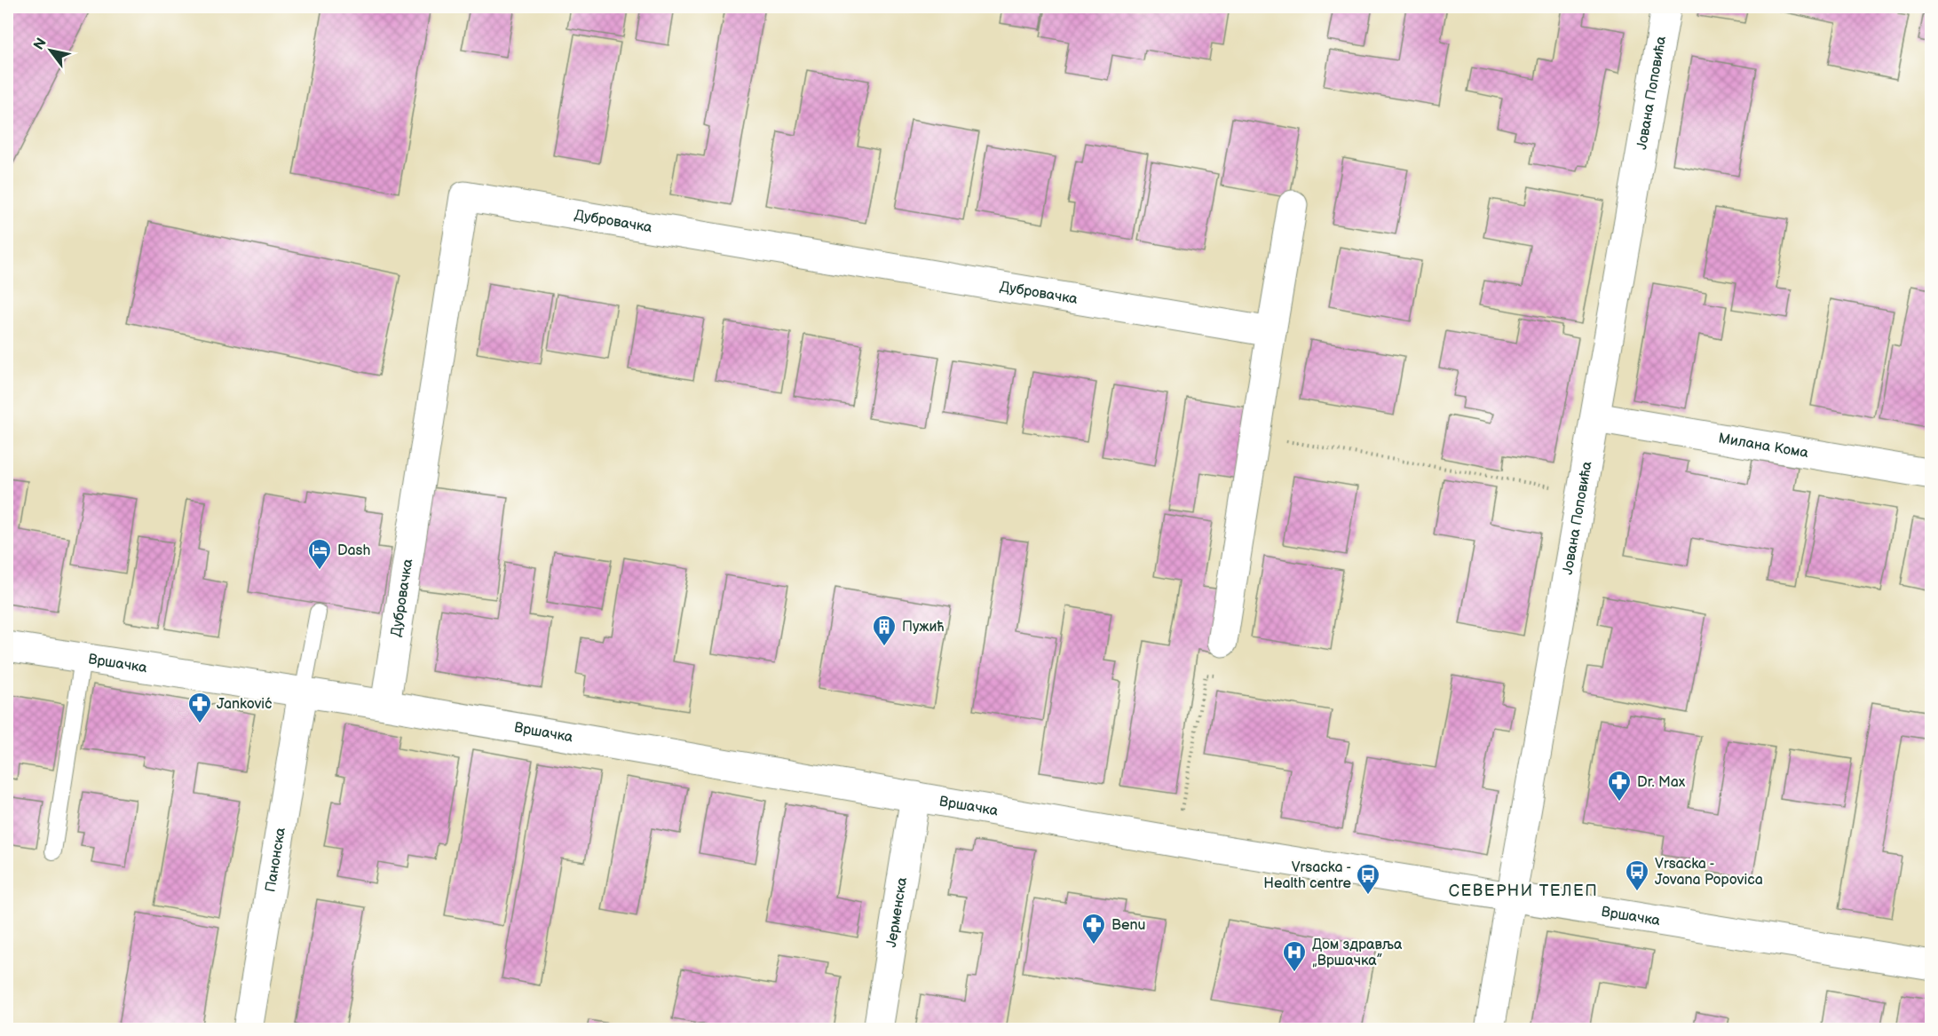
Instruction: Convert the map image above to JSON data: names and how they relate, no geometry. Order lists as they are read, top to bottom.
{
  "streets": {
    "street": [
      "Јована Поповића",
      "Дубровачка",
      "Милана Кома",
      "Вршачка",
      "Панонска",
      "Јерменска"
    ]
  },
  "crossings": [
    ["Јована Поповића", "Милана Кома"],
    ["Јована Поповића", "Вршачка"],
    ["Дубровачка", "Вршачка"],
    ["Вршачка", "Панонска"],
    ["Вршачка", "Јерменска"]
  ],
  "districts": ["СЕВЕРНИ ТЕЛЕП"],
  "places": {
    "hotel": ["Dash"],
    "building": ["Пужић"],
    "pharmacy": ["Janković", "Dr. Max", "Benu"],
    "bus stop": ["Vrsacka - Jovana Popovica", "Vrsacka - Health centre"],
    "hospital": ["Дом здравља „Вршачка”"]
  },
  "north": "top left"
}
